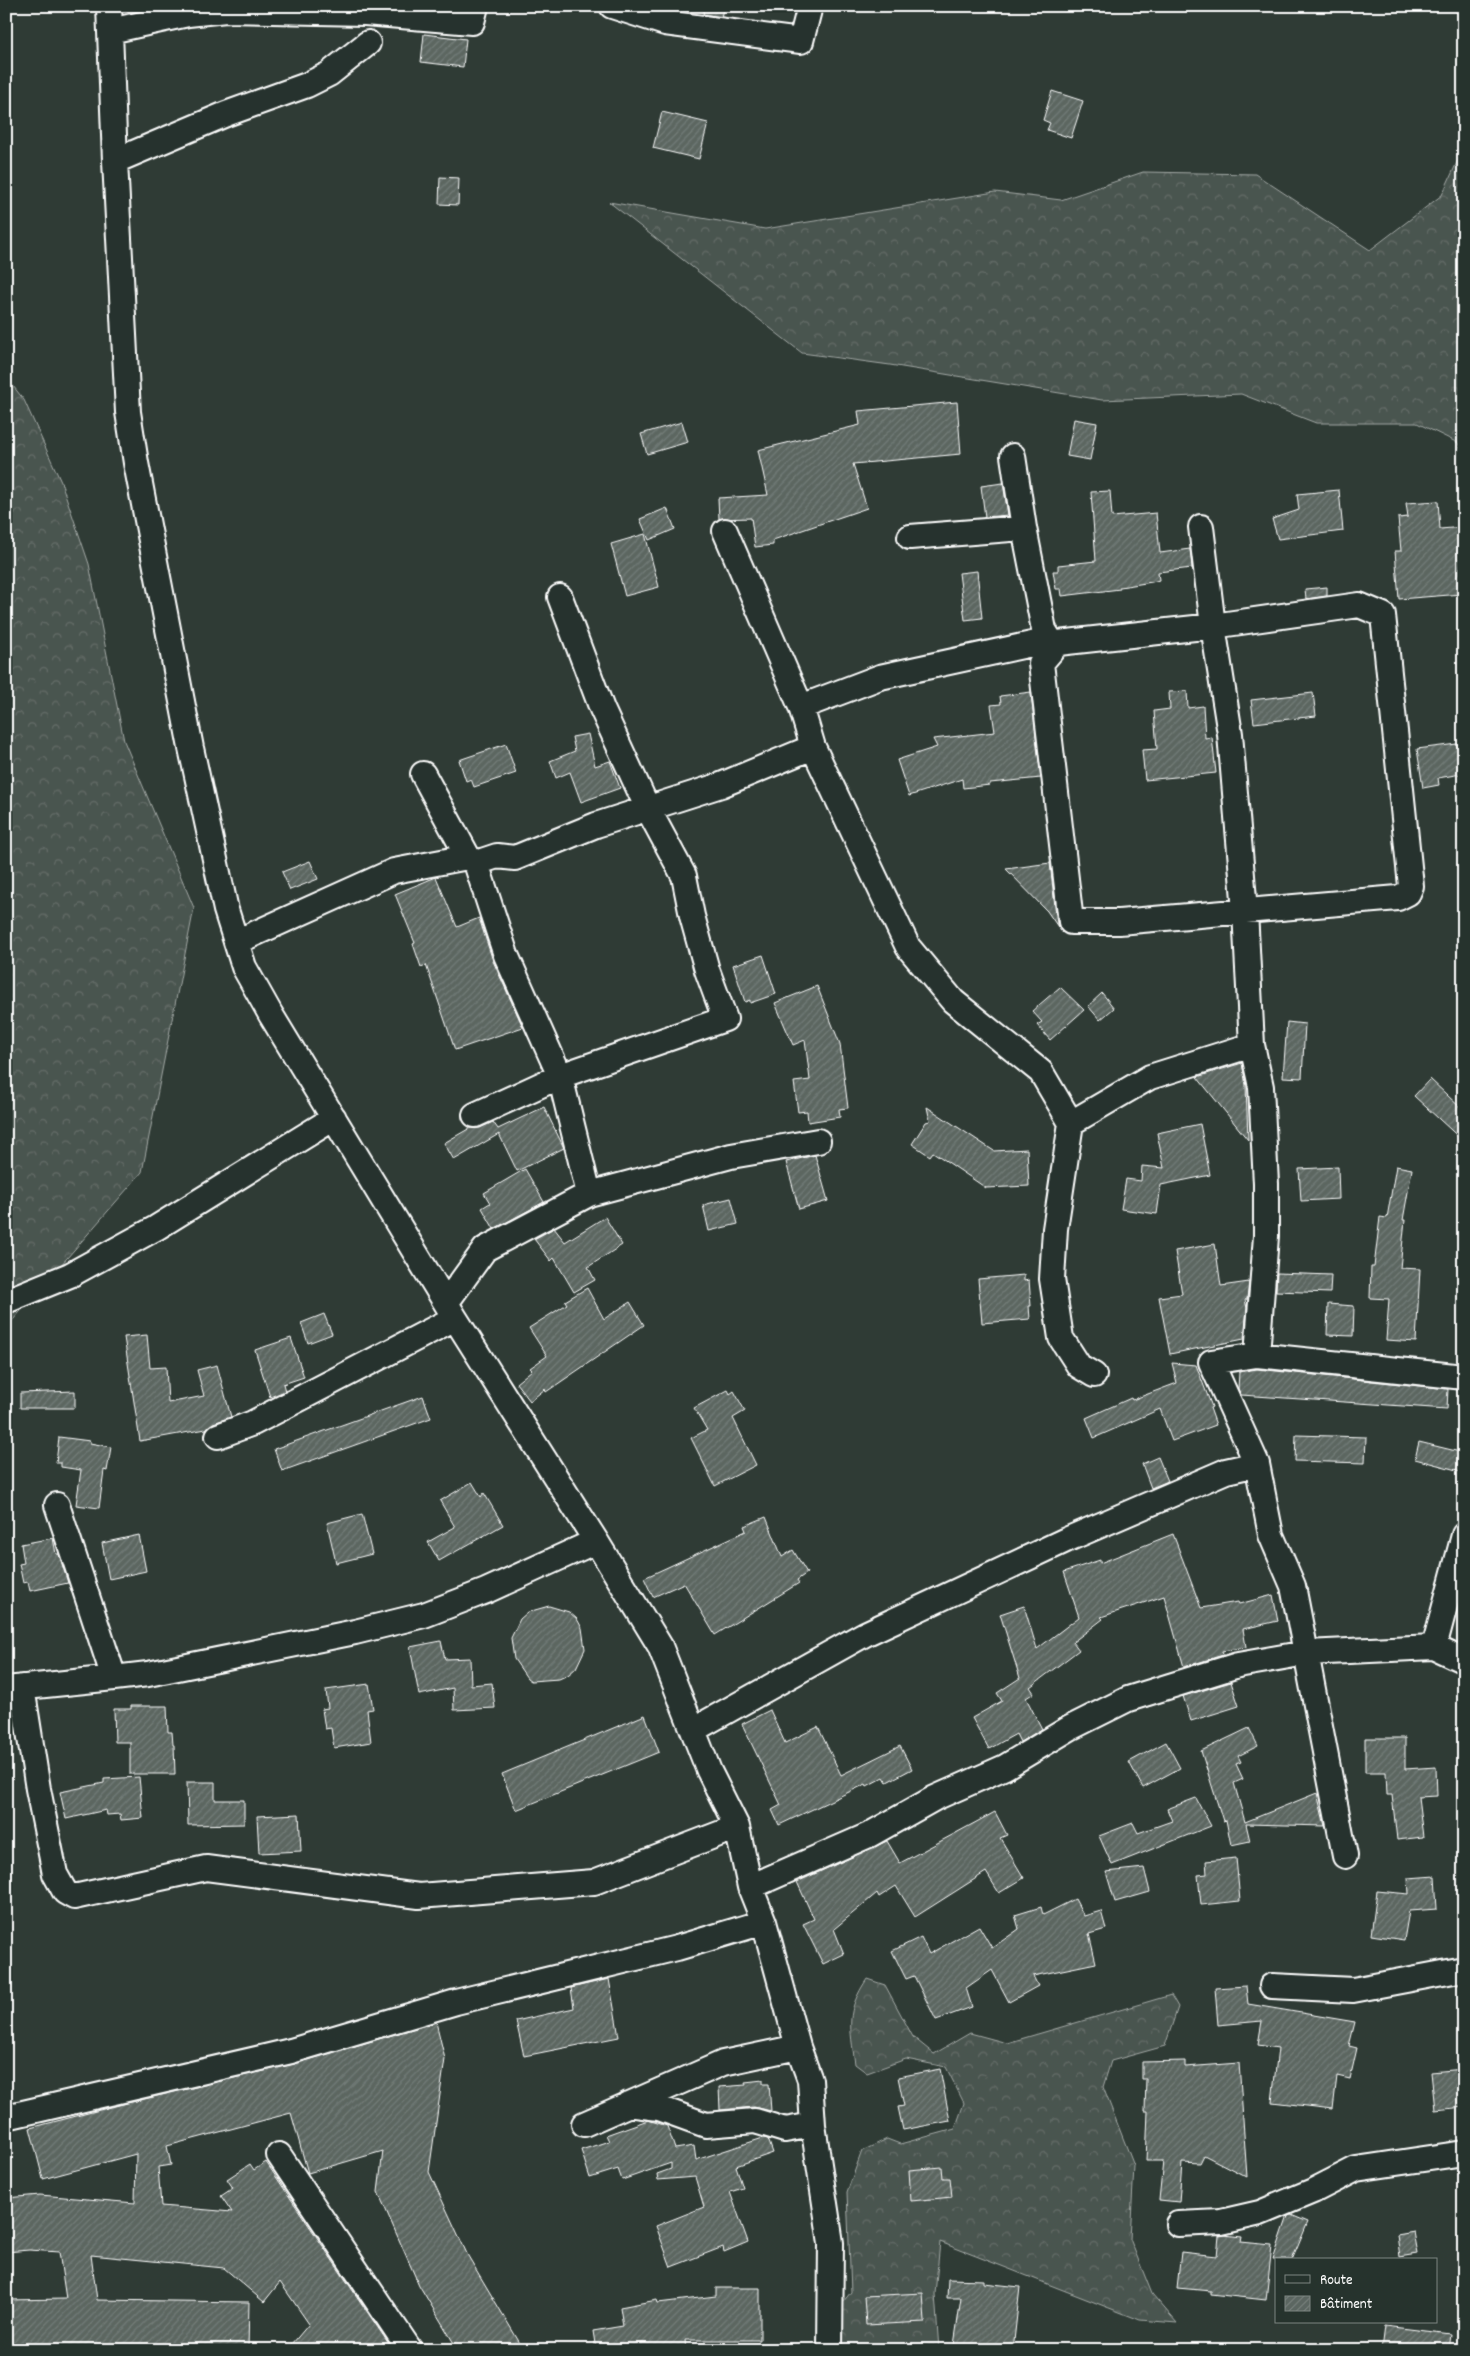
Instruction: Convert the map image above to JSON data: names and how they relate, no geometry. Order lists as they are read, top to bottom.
{
  "legend": ["Route", "Bâtiment"]
}
